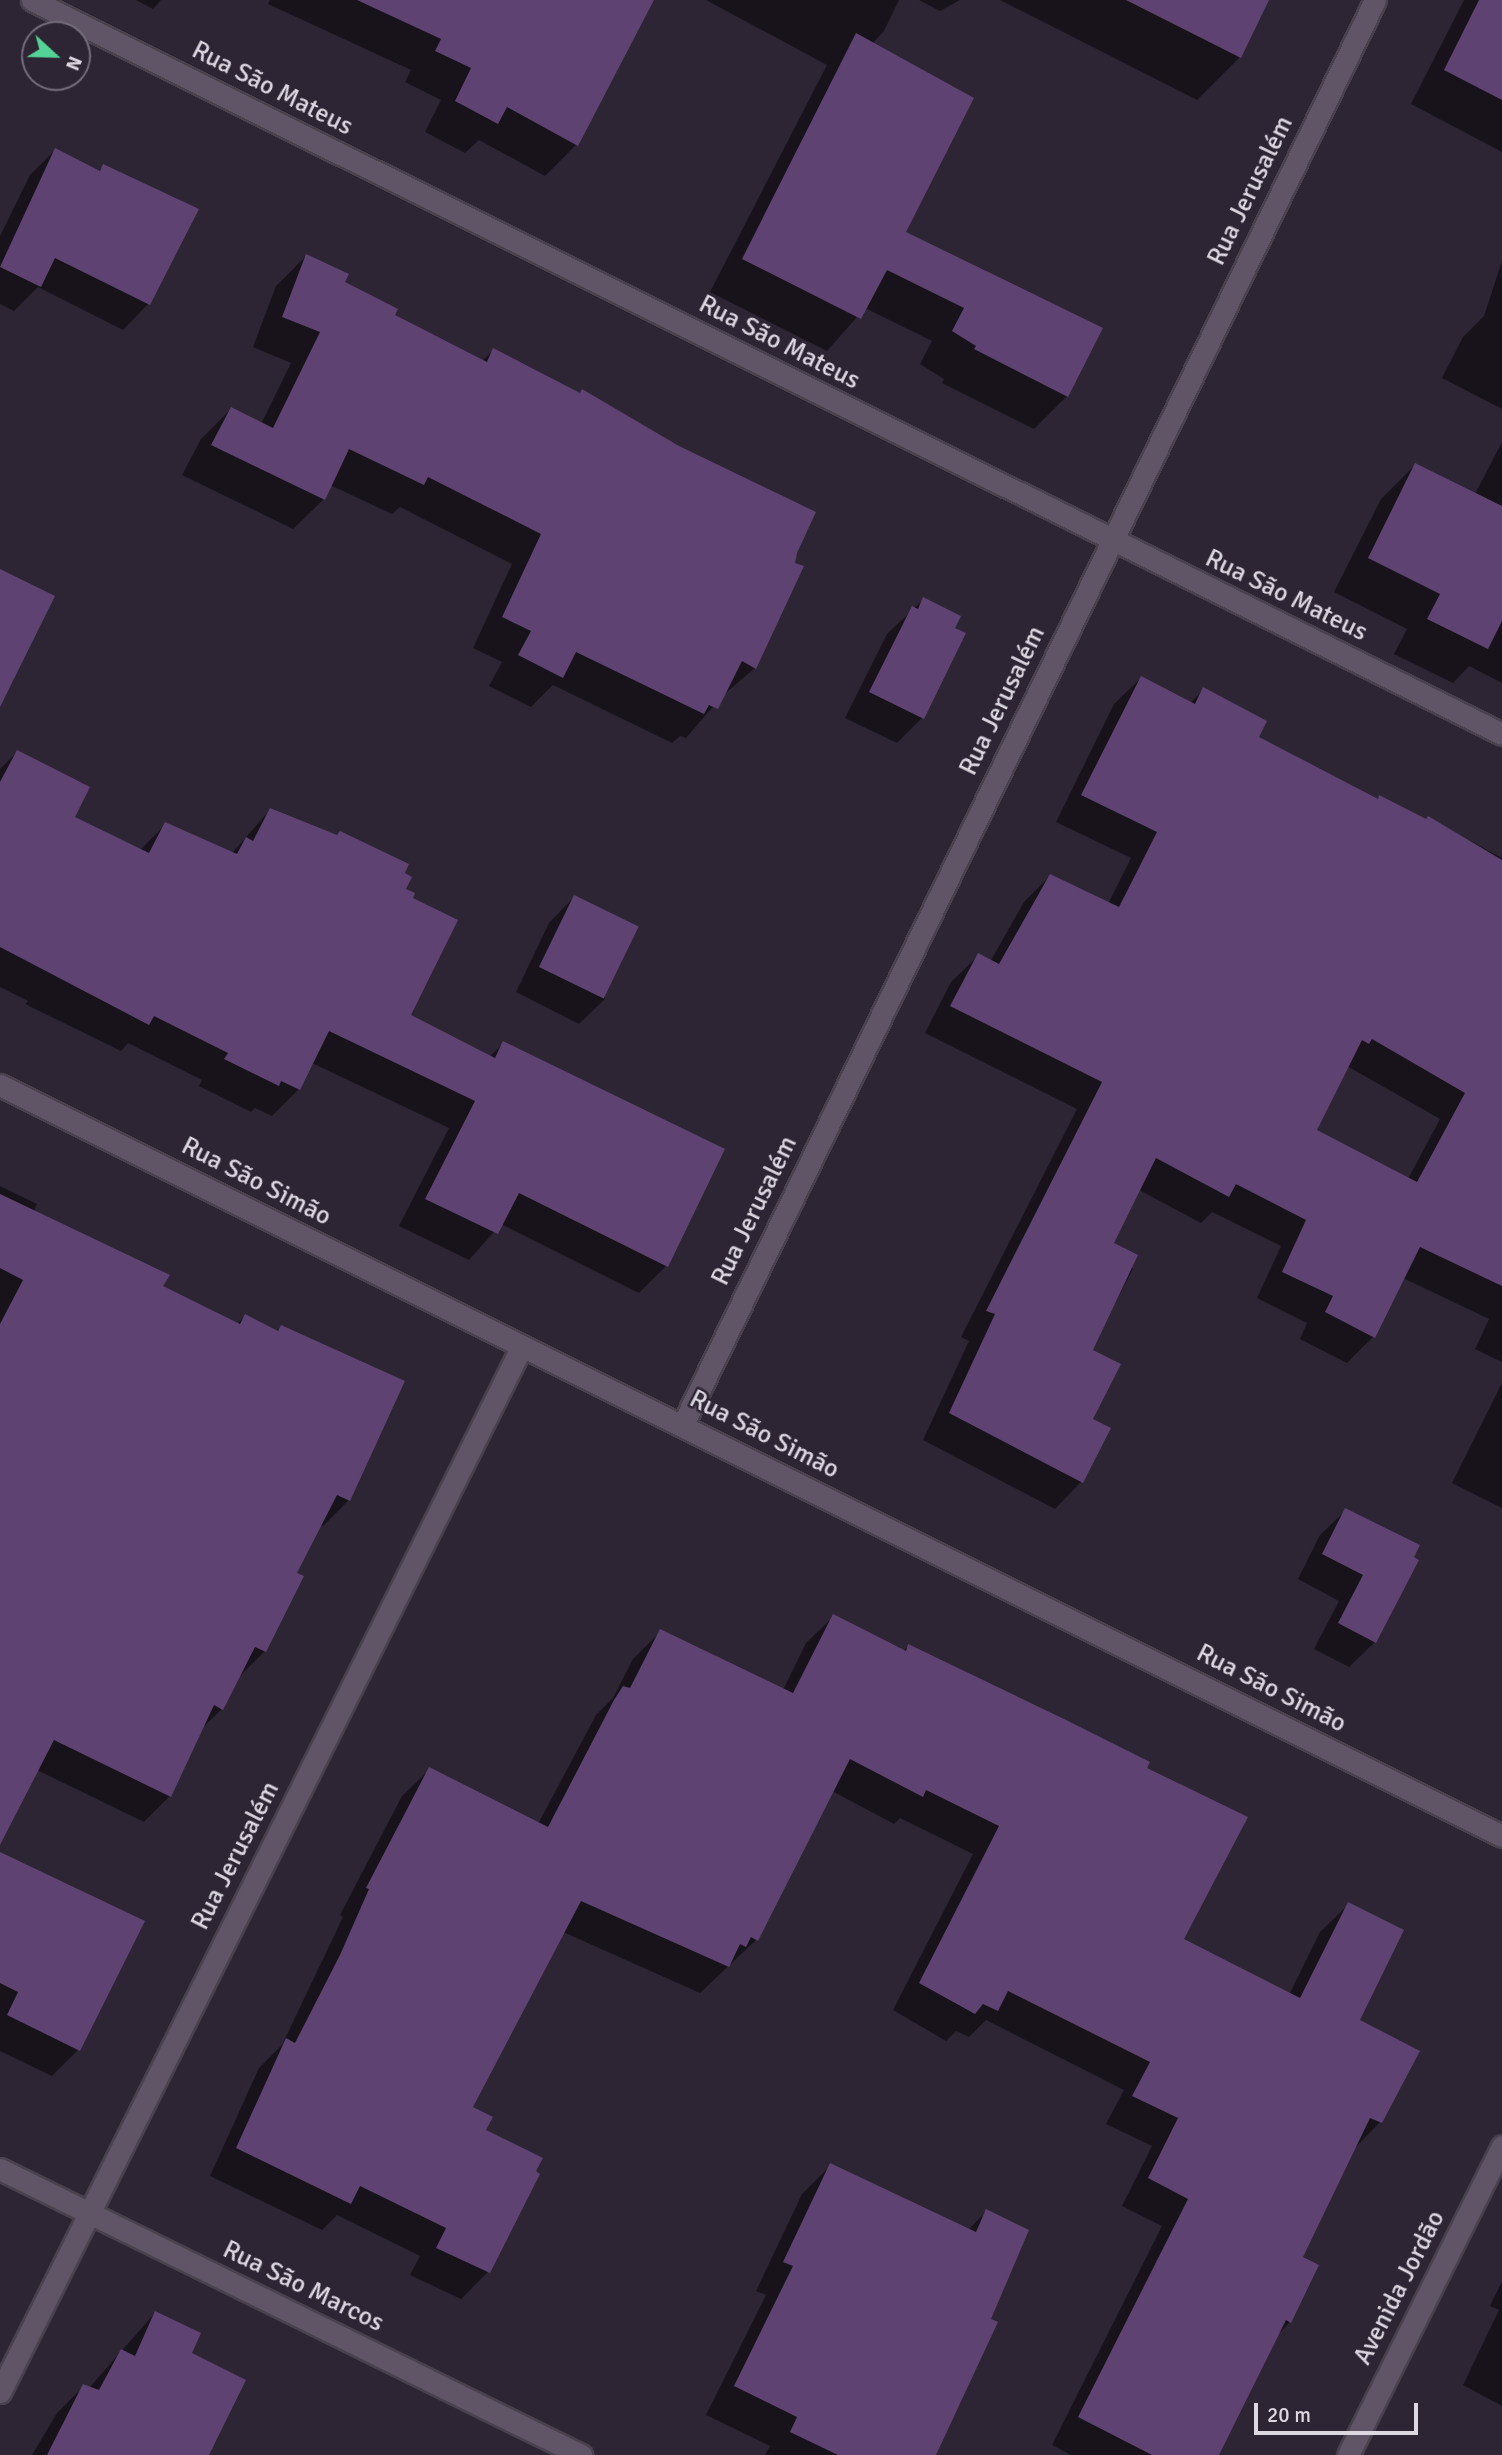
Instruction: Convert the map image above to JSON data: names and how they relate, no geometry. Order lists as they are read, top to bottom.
{
  "streets": {
    "street": [
      "Rua São Mateus",
      "Rua Jerusalém",
      "Rua São Simão",
      "Rua São Marcos",
      "Avenida Jordão"
    ]
  },
  "crossings": [
    ["Rua São Mateus", "Rua Jerusalém"],
    ["Rua Jerusalém", "Rua São Simão"],
    ["Rua Jerusalém", "Rua São Marcos"]
  ],
  "scale_bar": "20 m",
  "north": "right"
}
